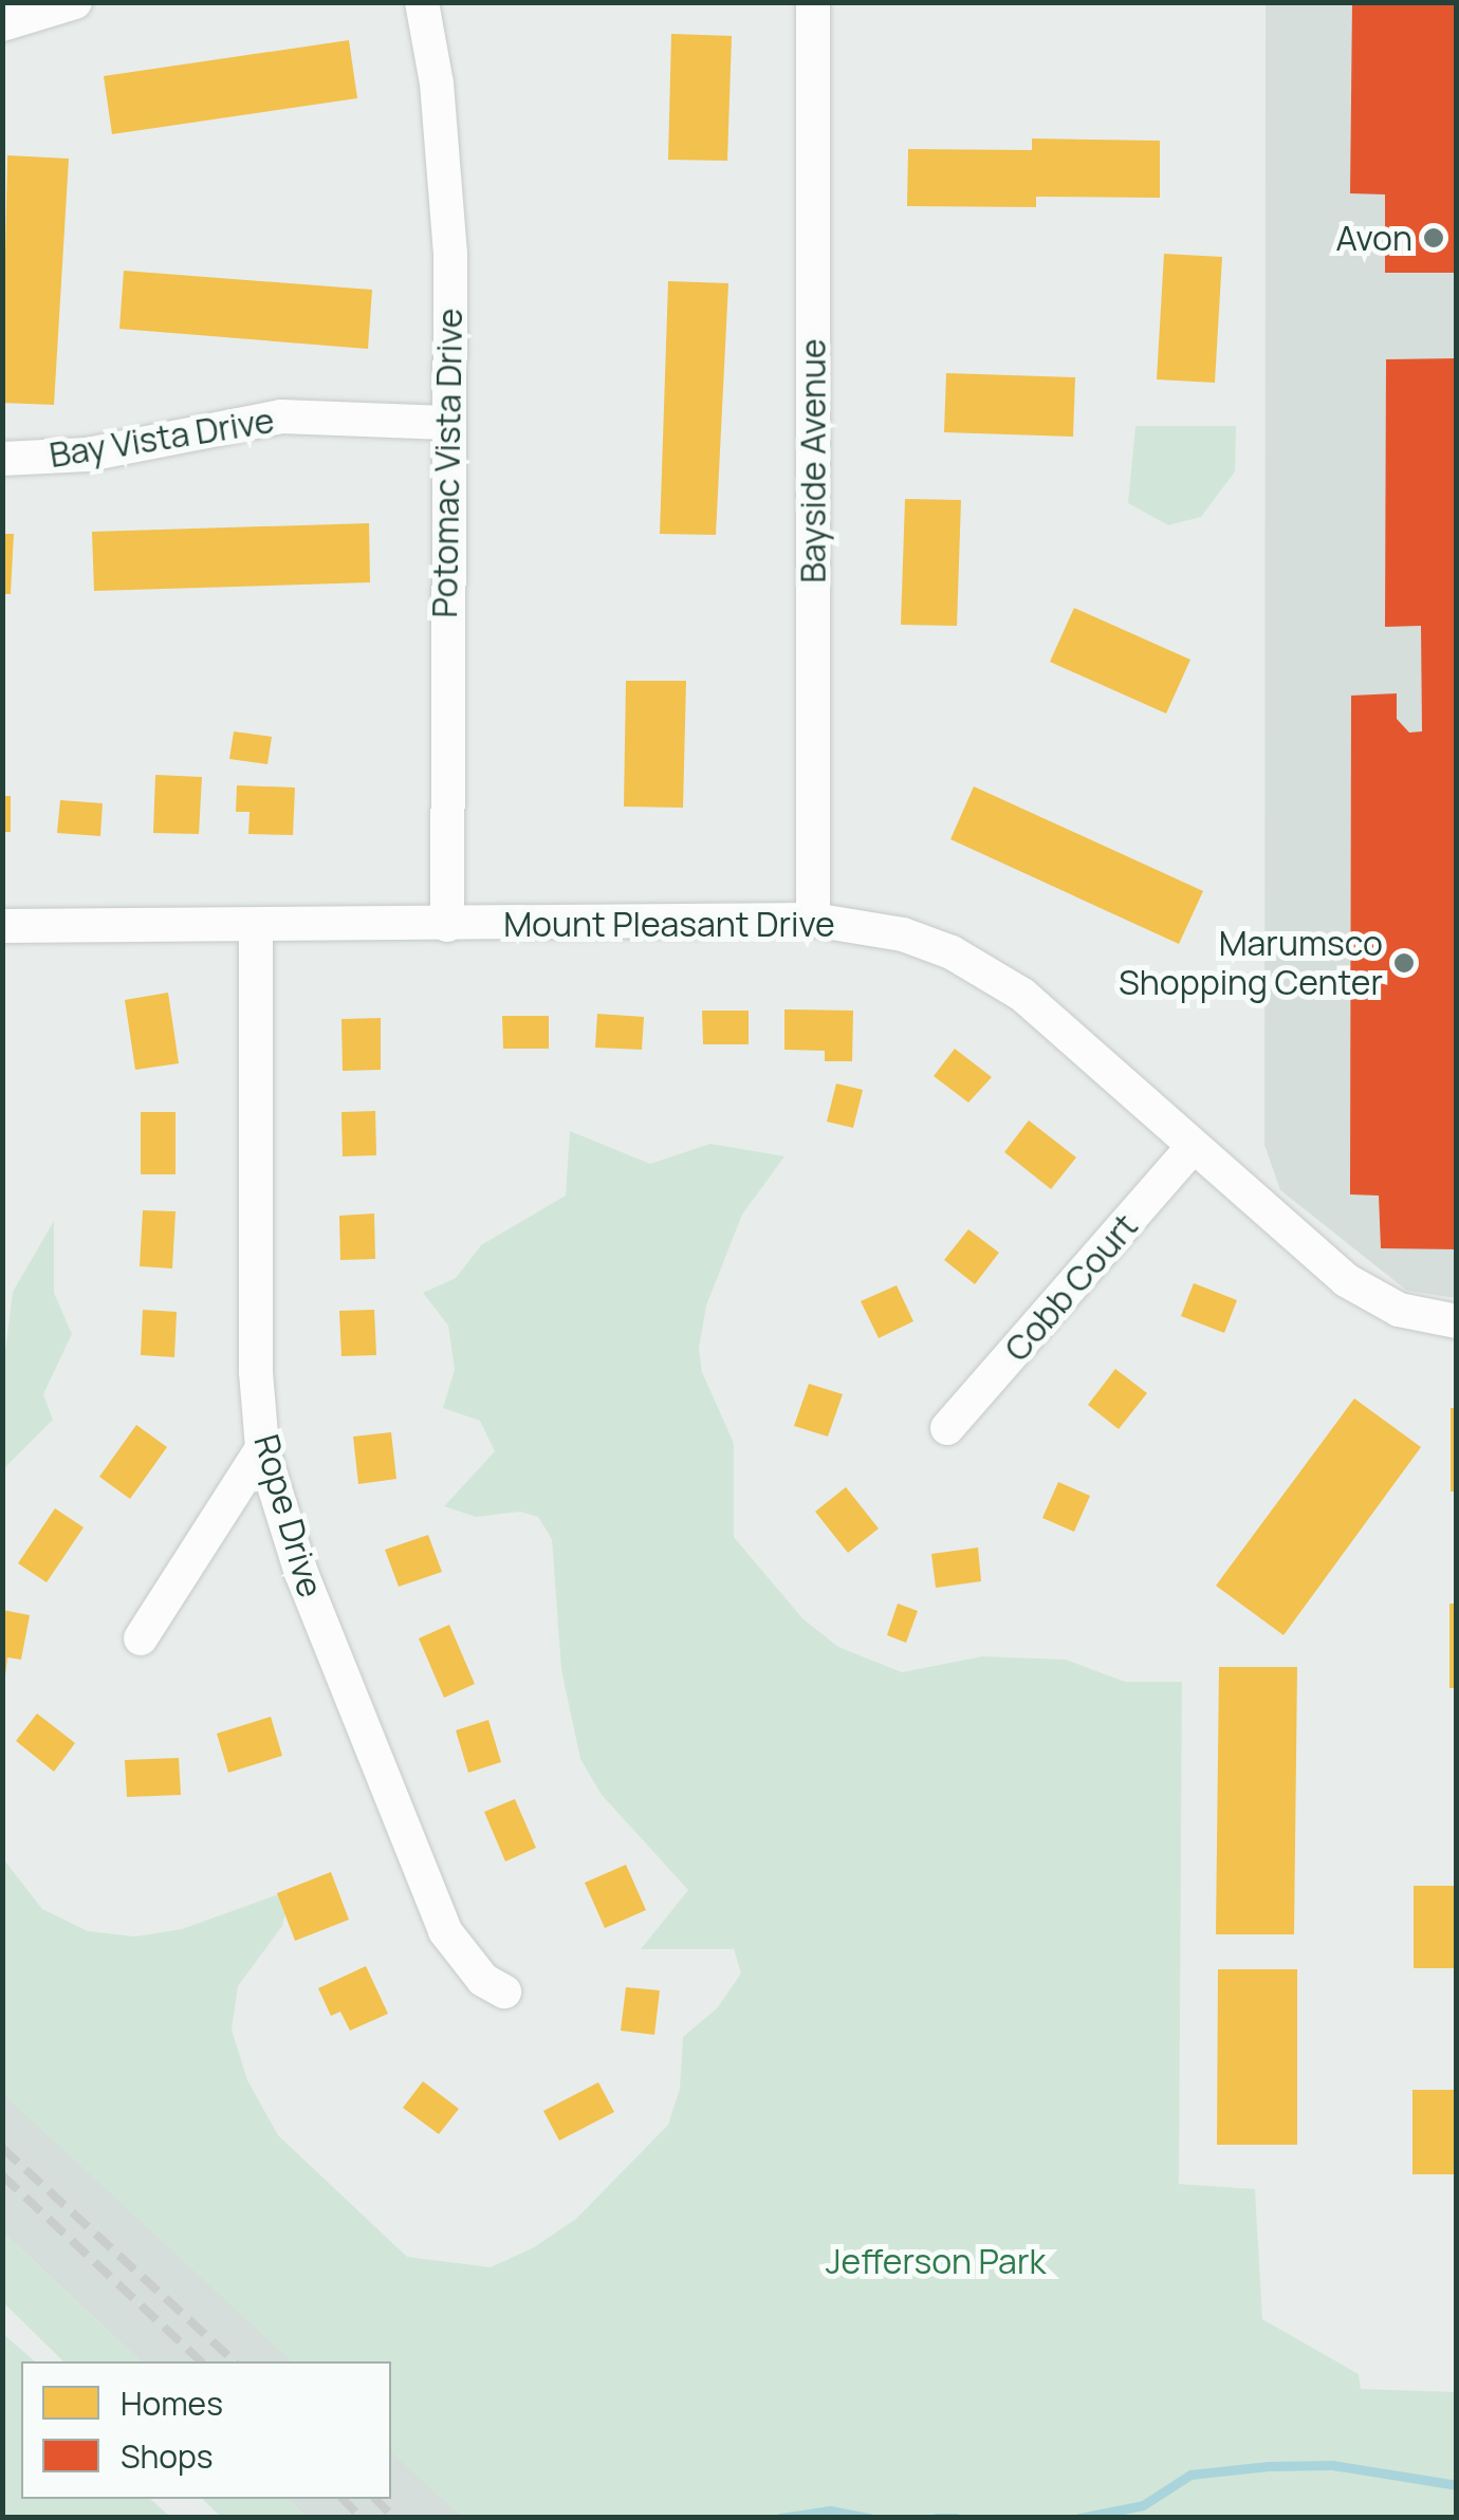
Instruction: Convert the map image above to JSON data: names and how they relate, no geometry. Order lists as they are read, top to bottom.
{
  "streets": {
    "street": [
      "Bay Vista Drive",
      "Bayside Avenue",
      "Potomac Vista Drive",
      "Mount Pleasant Drive",
      "Cobb Court",
      "Rope Drive"
    ]
  },
  "crossings": [
    ["Bay Vista Drive", "Potomac Vista Drive"],
    ["Bayside Avenue", "Mount Pleasant Drive"],
    ["Potomac Vista Drive", "Mount Pleasant Drive"],
    ["Mount Pleasant Drive", "Cobb Court"],
    ["Mount Pleasant Drive", "Rope Drive"]
  ],
  "parks": ["Jefferson Park"],
  "places": ["Avon", "Marumsco Shopping Center"],
  "legend": ["Homes", "Shops"]
}
